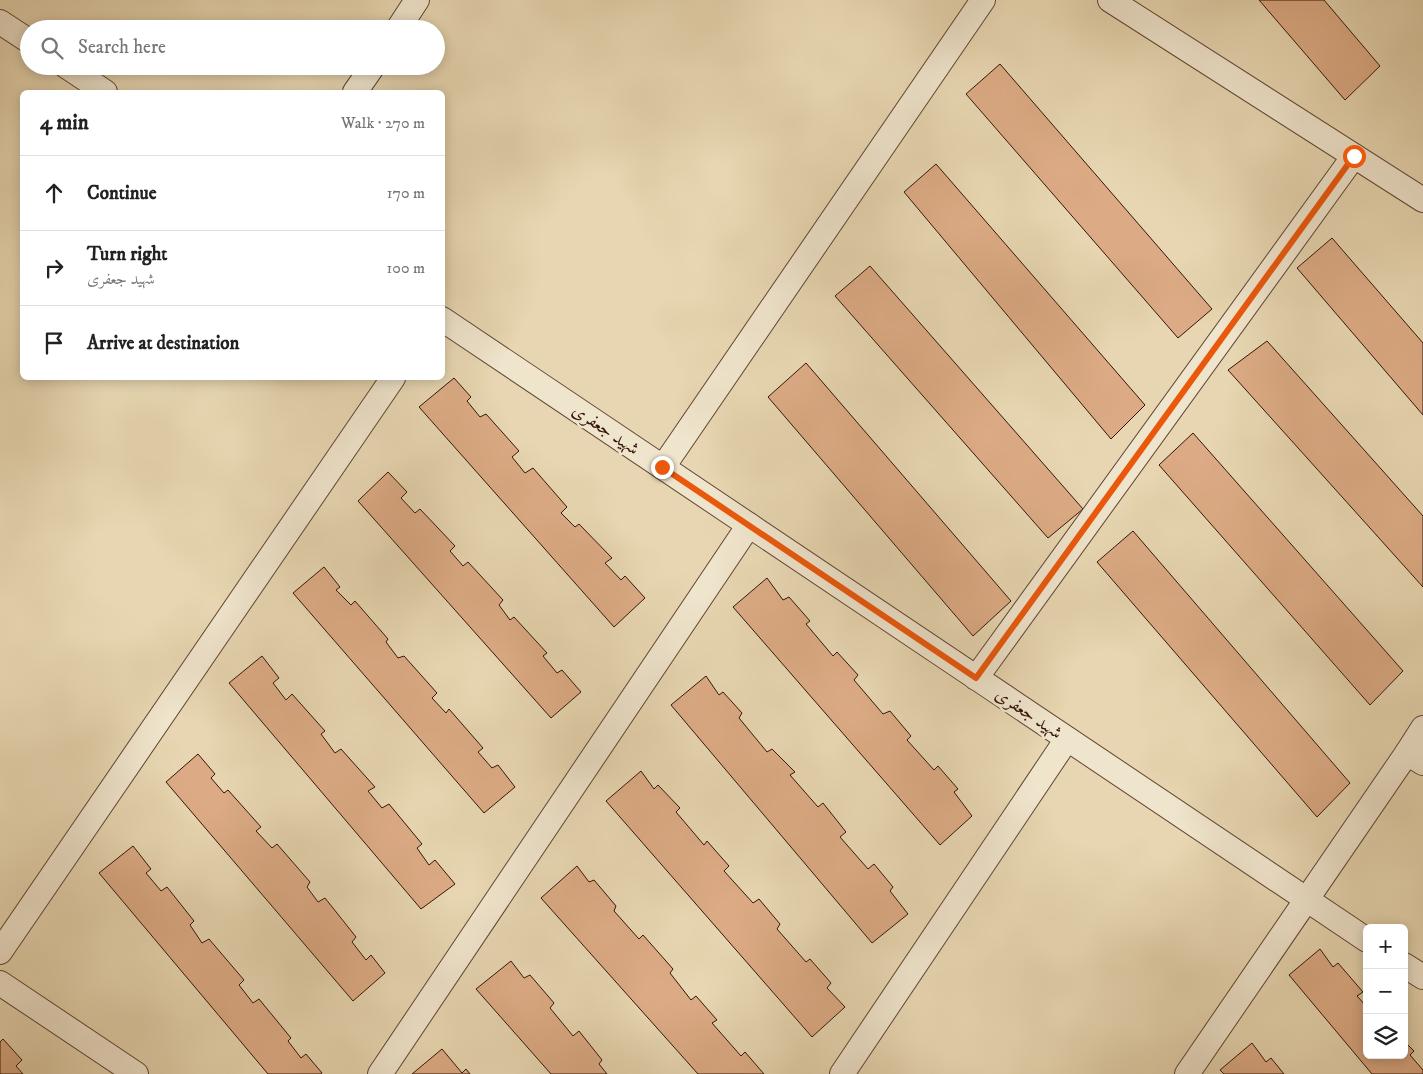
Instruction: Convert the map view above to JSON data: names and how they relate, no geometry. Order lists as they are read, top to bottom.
{
  "streets": {
    "street": ["شهید جعفری"]
  },
  "page": {
    "search": "Search here",
    "heading": ["4 min", "Walk · 270 m"],
    "list": [
      ["Continue", "170 m"],
      ["Turn right", "شهید جعفری", "100 m"],
      "Arrive at destination"
    ],
    "map_buttons": ["+", "−"]
  }
}
